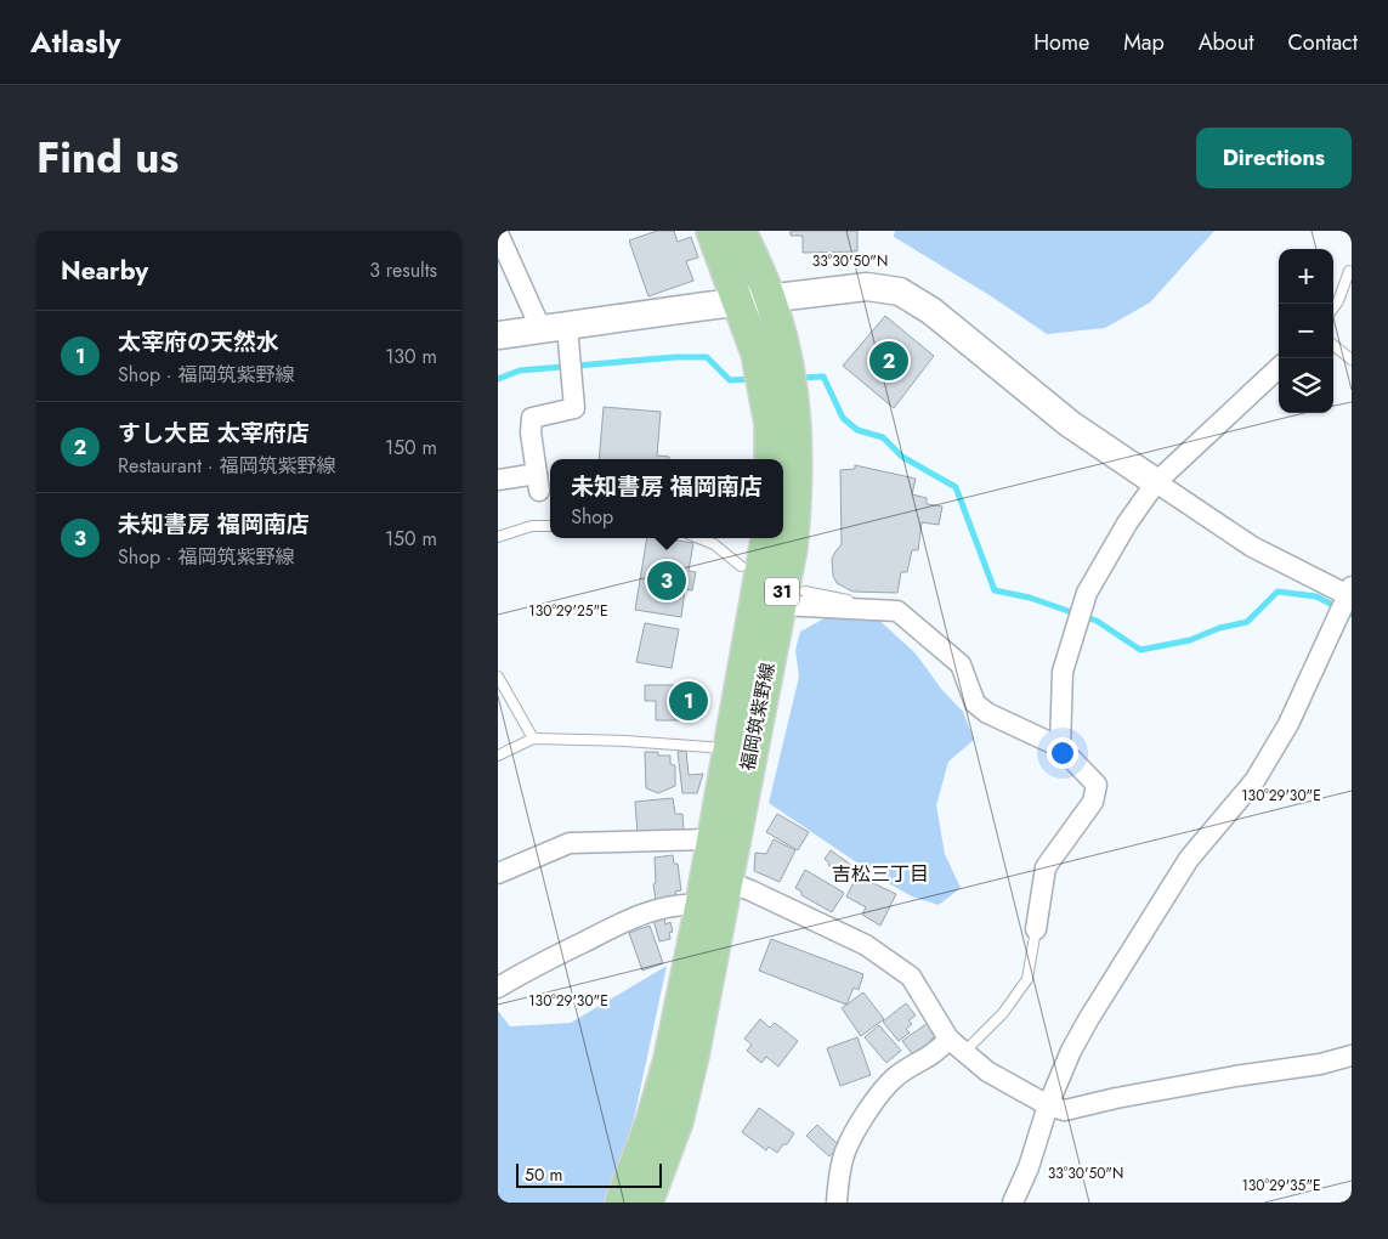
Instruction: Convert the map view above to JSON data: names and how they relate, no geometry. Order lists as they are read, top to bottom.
{
  "streets": {
    "main road": ["31", "福岡筑紫野線"]
  },
  "districts": ["吉松三丁目"],
  "scale_bar": "50 m",
  "page": {
    "header": "Atlasly",
    "nav": [
      "Home",
      "Map",
      "About",
      "Contact"
    ],
    "title": "Find us",
    "buttons": "Directions",
    "heading": ["Nearby", "3 results"],
    "map_buttons": ["+", "−"],
    "list": [
      {
        "mark": "1",
        "name": "太宰府の天然水",
        "note": "Shop · 福岡筑紫野線",
        "value": "130 m"
      },
      {
        "mark": "2",
        "name": "すし大臣 太宰府店",
        "note": "Restaurant · 福岡筑紫野線",
        "value": "150 m"
      },
      {
        "mark": "3",
        "name": "未知書房 福岡南店",
        "note": "Shop · 福岡筑紫野線",
        "value": "150 m"
      }
    ],
    "pins": ["2", "3", "1"],
    "popup": ["未知書房 福岡南店", "Shop"],
    "scale": "50 m"
  },
  "coordinates": [
    "33°30'50\"N",
    "130°29'25\"E",
    "130°29'30\"E",
    "130°29'35\"E"
  ]
}
